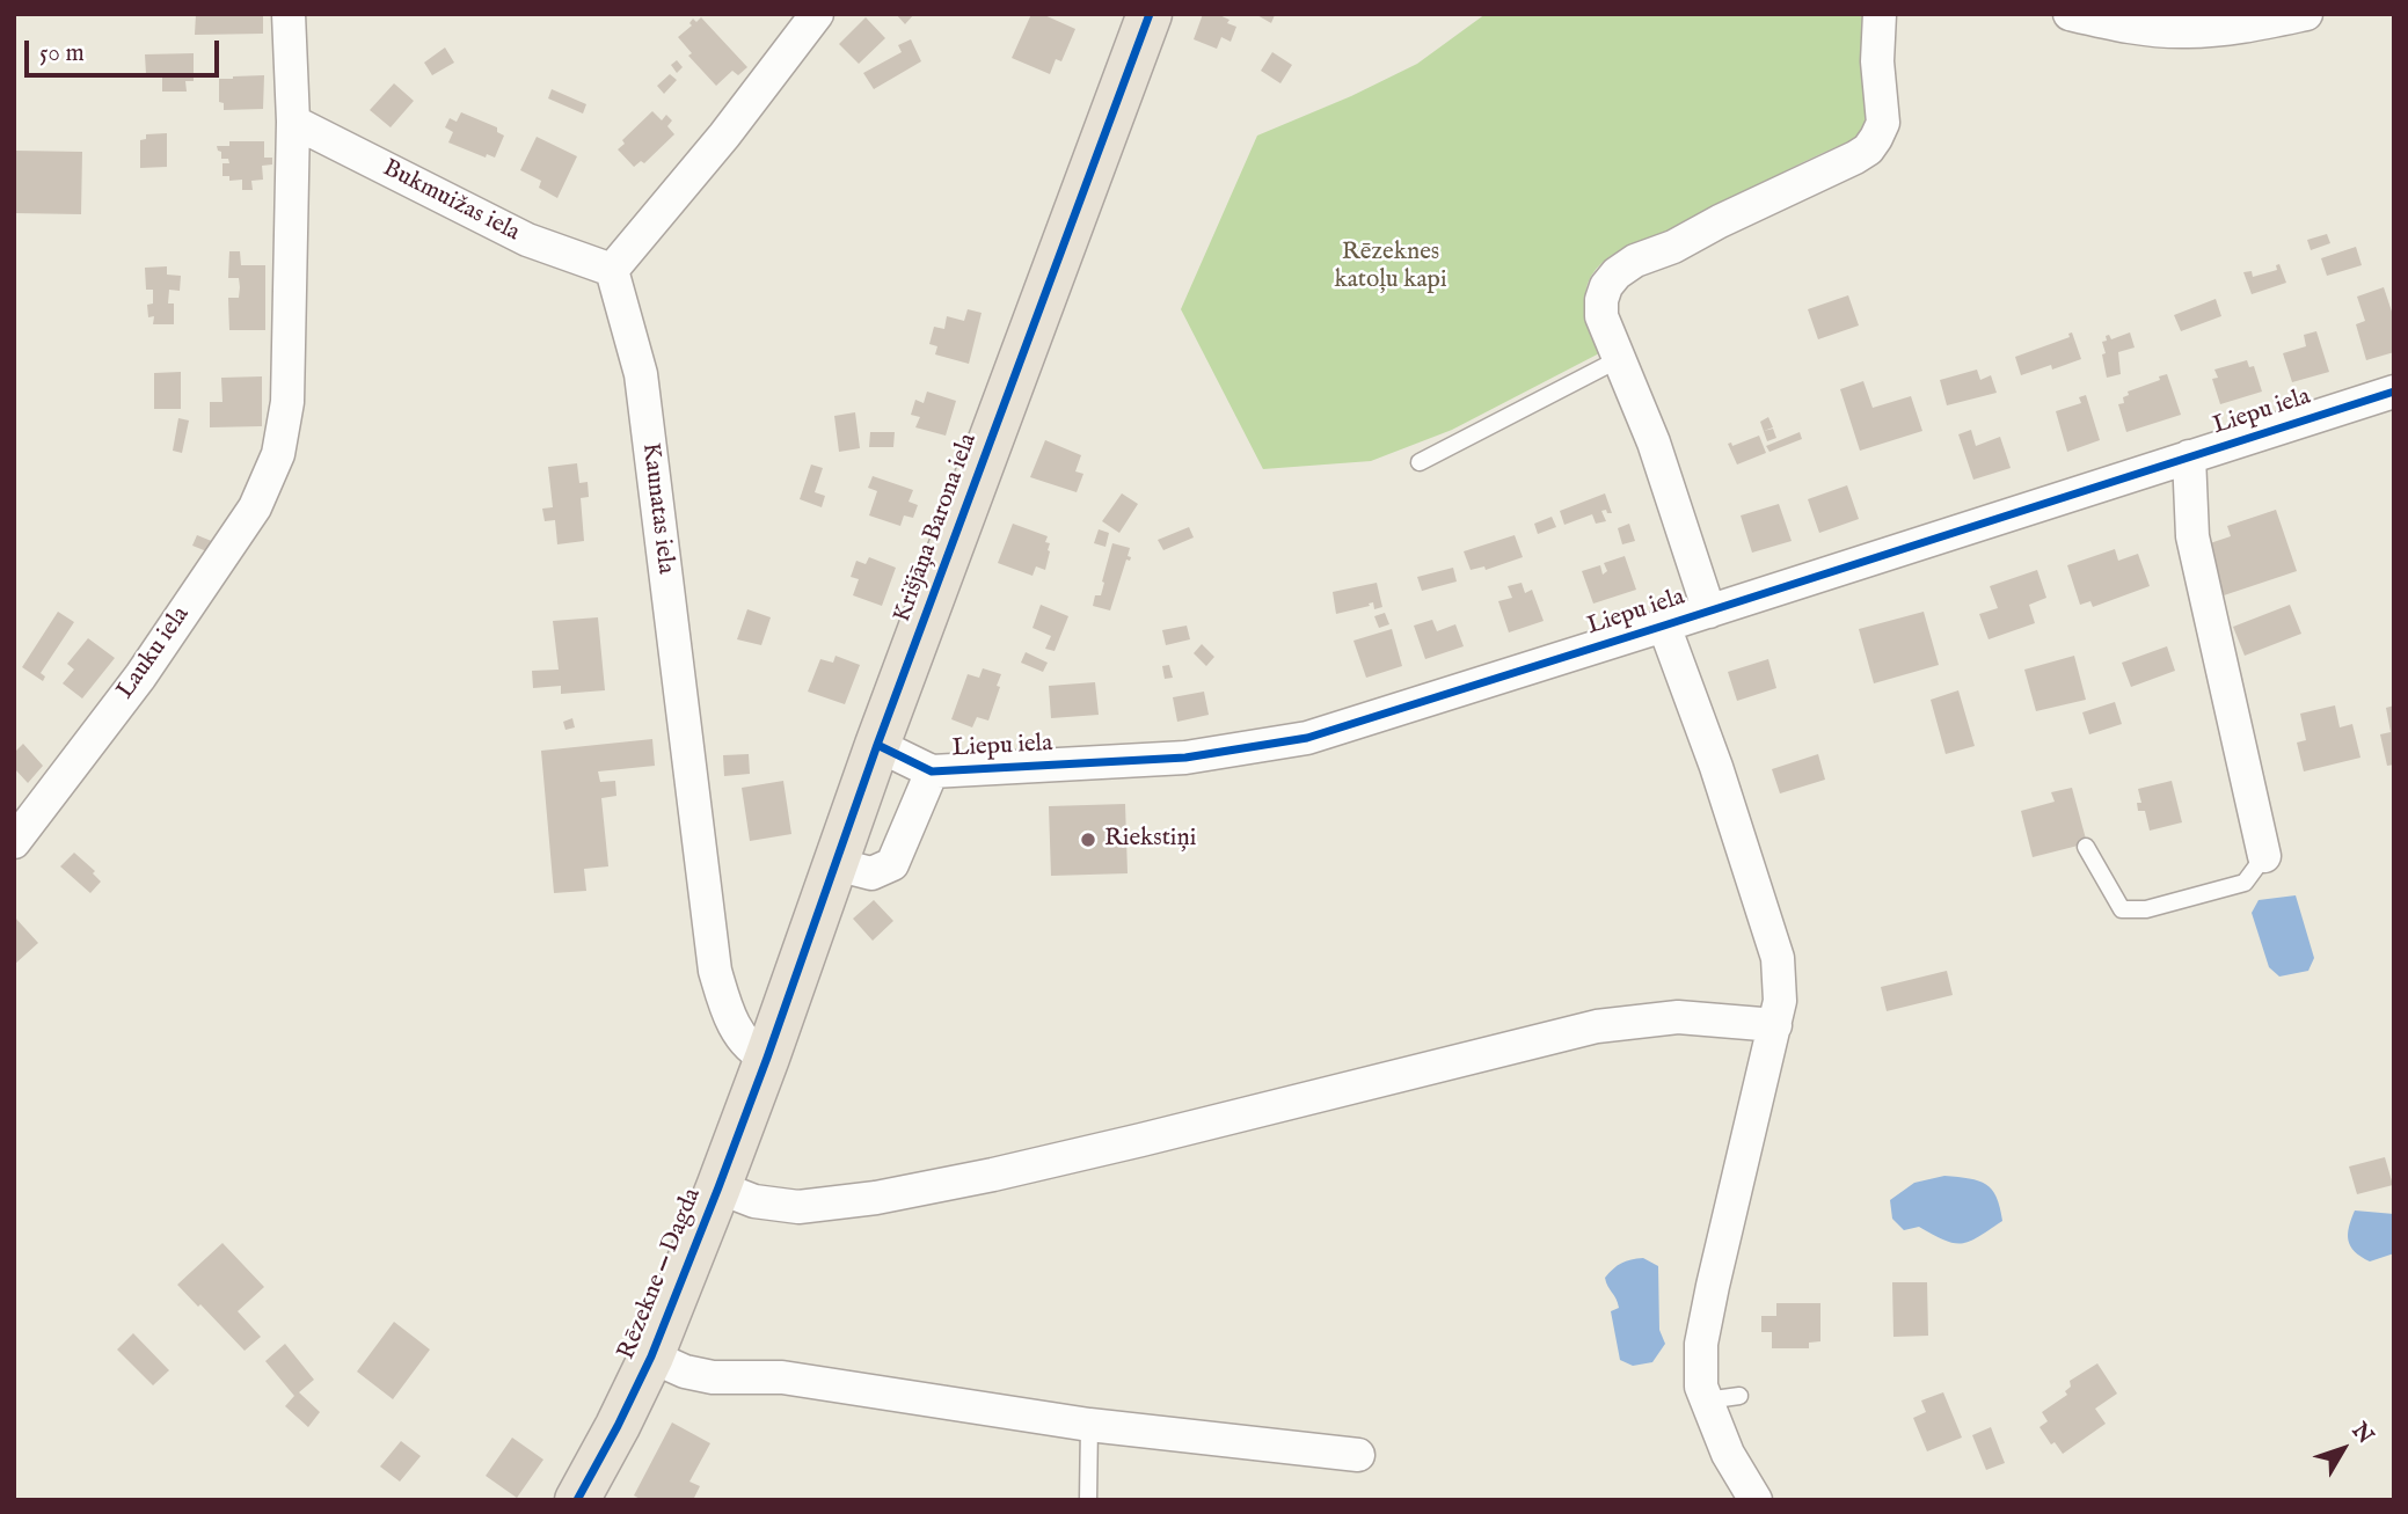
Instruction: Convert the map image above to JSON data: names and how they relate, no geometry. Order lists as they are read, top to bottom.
{
  "streets": {
    "main road": ["Krišjāņa Barona iela", "Rēzekne — Dagda"],
    "street": [
      "Bukmuižas iela",
      "Liepu iela",
      "Kaunatas iela",
      "Lauku iela"
    ]
  },
  "crossings": [
    ["Bukmuižas iela", "Kaunatas iela"],
    ["Bukmuižas iela", "Lauku iela"],
    ["Liepu iela", "Krišjāņa Barona iela"],
    ["Kaunatas iela", "Krišjāņa Barona iela"],
    ["Kaunatas iela", "Rēzekne — Dagda"],
    ["Krišjāņa Barona iela", "Rēzekne — Dagda"]
  ],
  "parks": ["Rēzeknes katoļu kapi"],
  "places": ["Riekstiņi"],
  "scale_bar": "50 m",
  "north": "top right"
}
